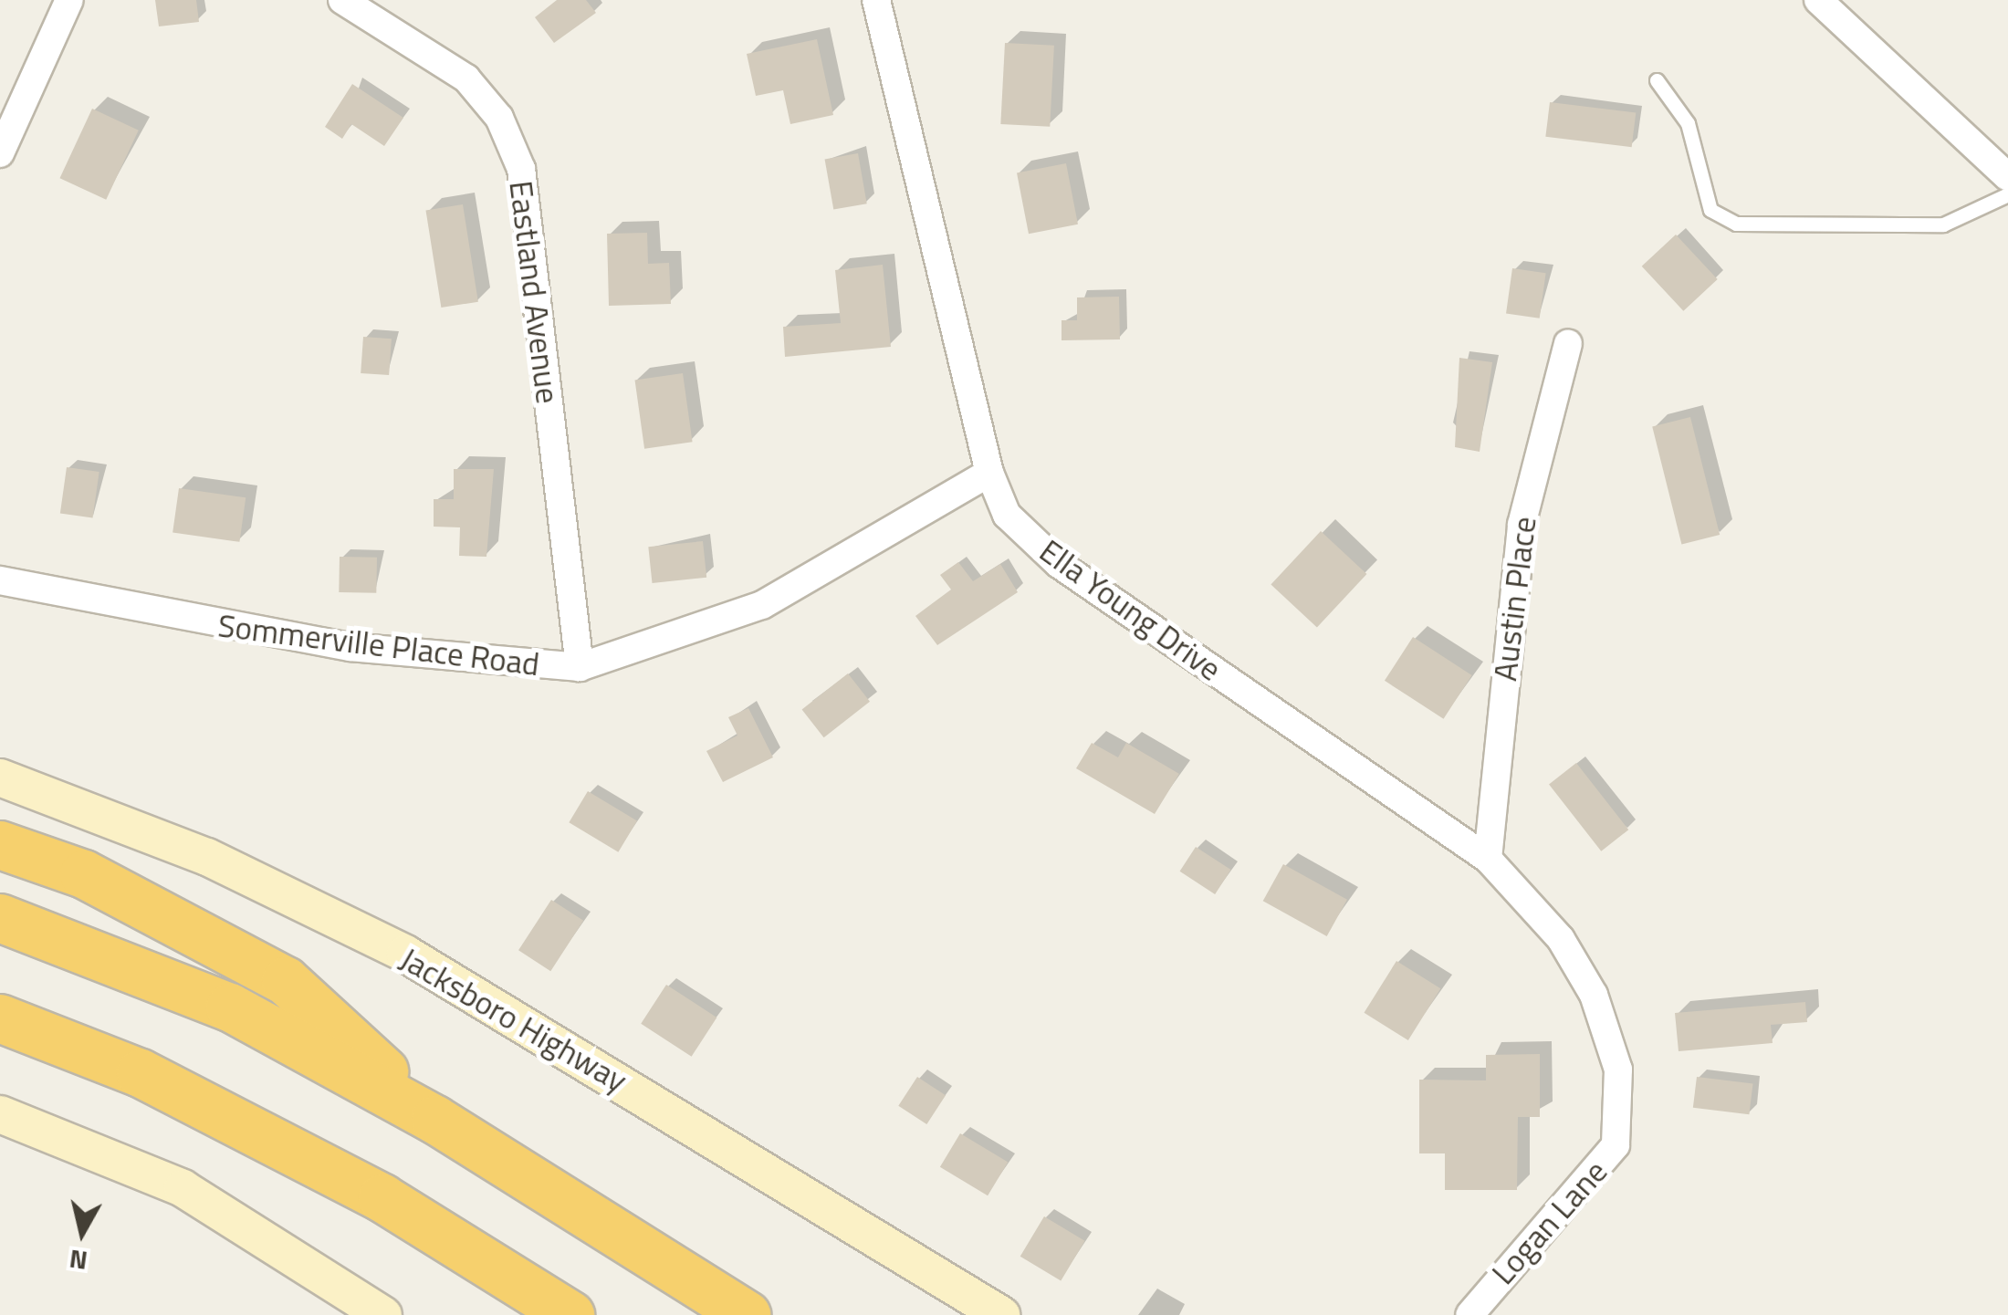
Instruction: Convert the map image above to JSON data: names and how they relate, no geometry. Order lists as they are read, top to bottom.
{
  "streets": {
    "main road": ["Jacksboro Highway"],
    "street": [
      "Eastland Avenue",
      "Austin Place",
      "Ella Young Drive",
      "Sommerville Place Road",
      "Logan Lane"
    ]
  },
  "crossings": [
    ["Eastland Avenue", "Sommerville Place Road"],
    ["Austin Place", "Ella Young Drive"],
    ["Ella Young Drive", "Sommerville Place Road"],
    ["Ella Young Drive", "Logan Lane"]
  ],
  "north": "bottom"
}
